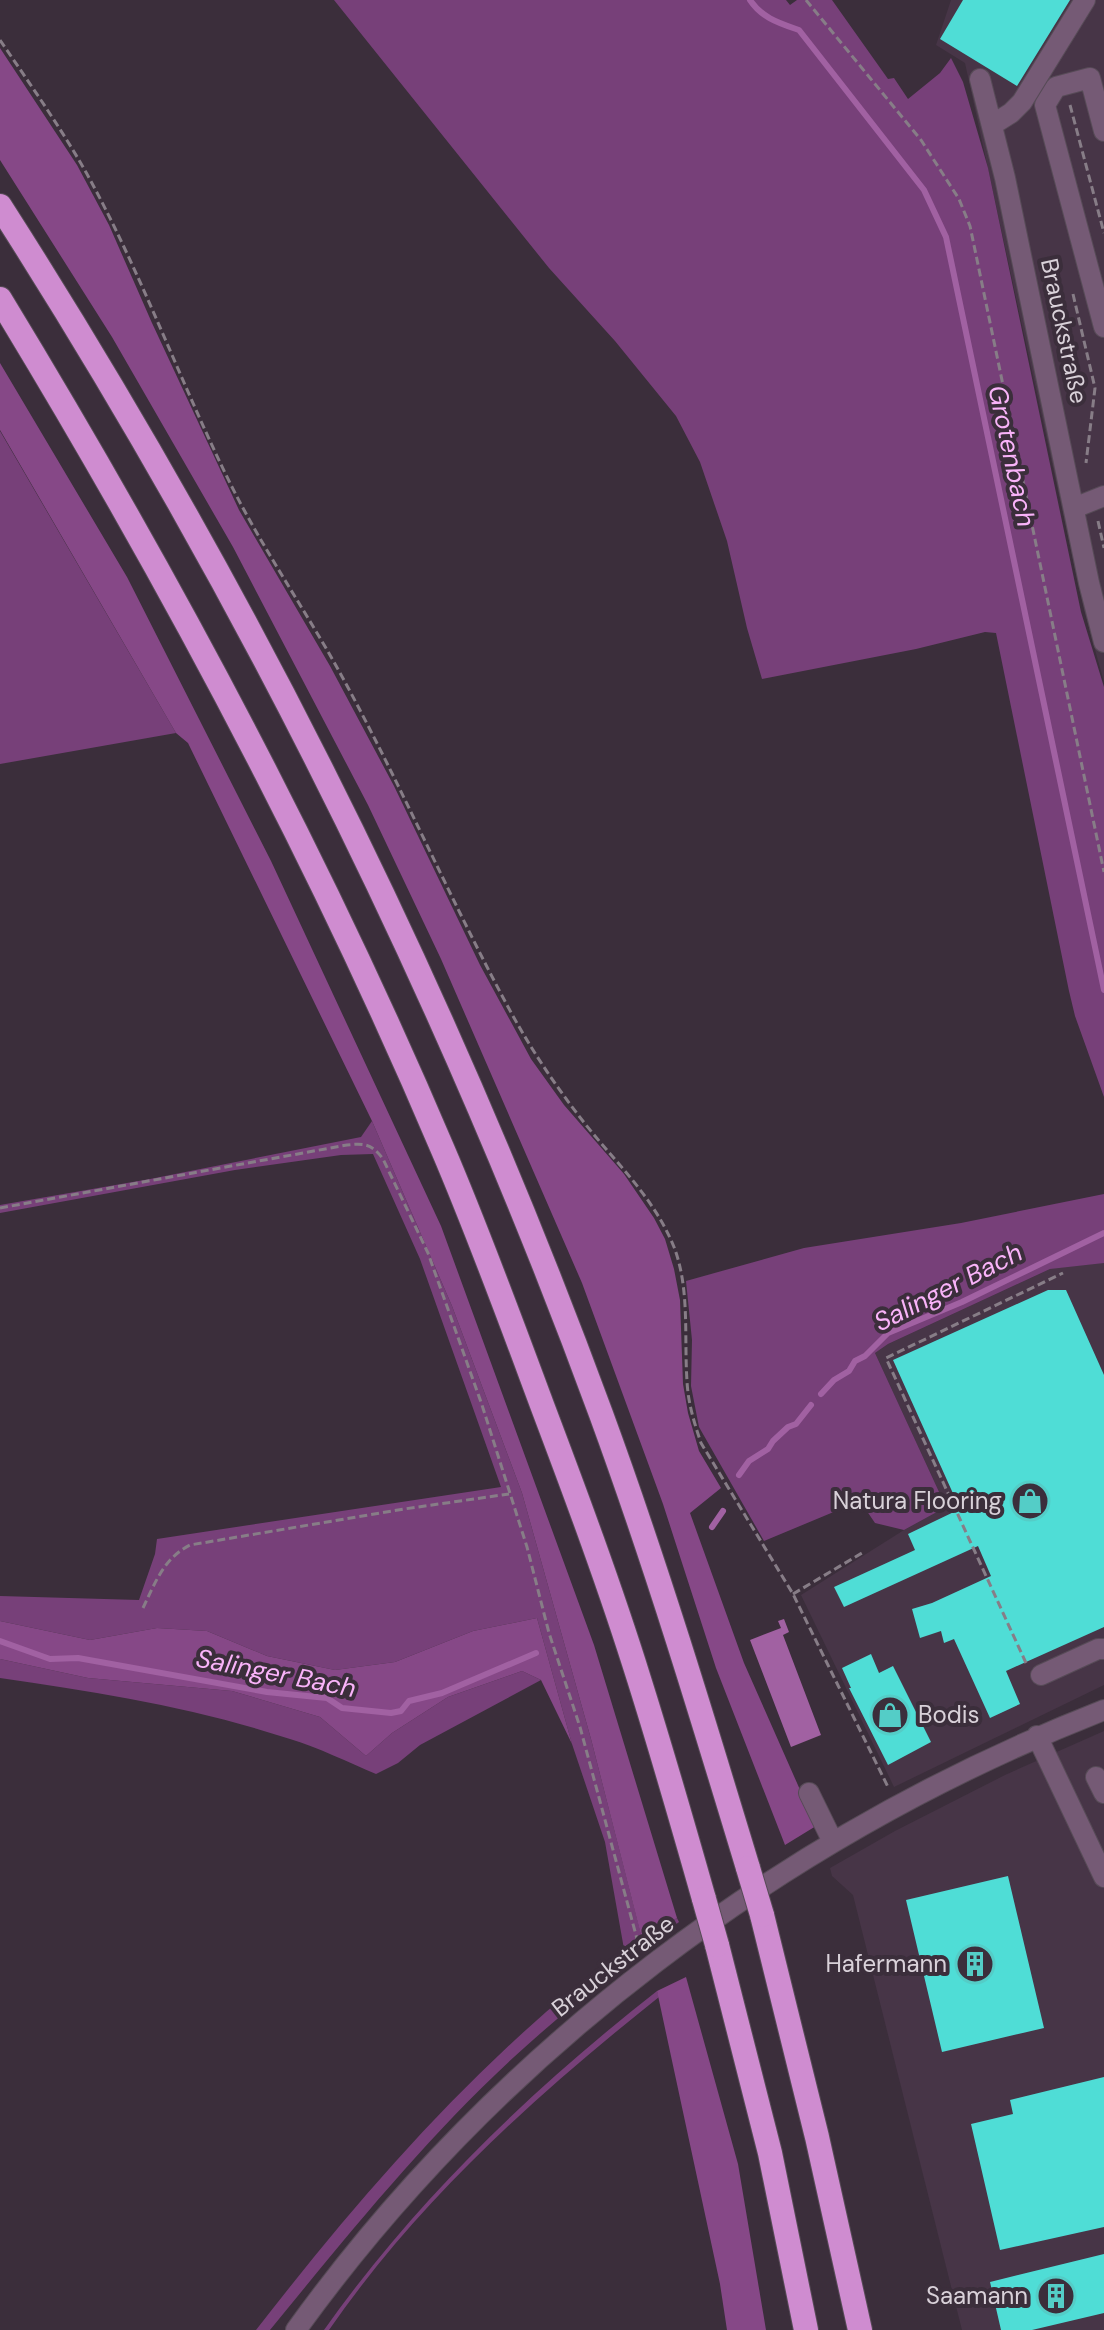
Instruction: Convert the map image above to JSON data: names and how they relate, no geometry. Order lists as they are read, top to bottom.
{
  "streets": {
    "street": ["Brauckstraße"]
  },
  "water": ["Grotenbach", "Salinger Bach"],
  "places": {
    "shop": ["Natura Flooring", "Bodis"],
    "building": ["Hafermann", "Saamann"]
  }
}
